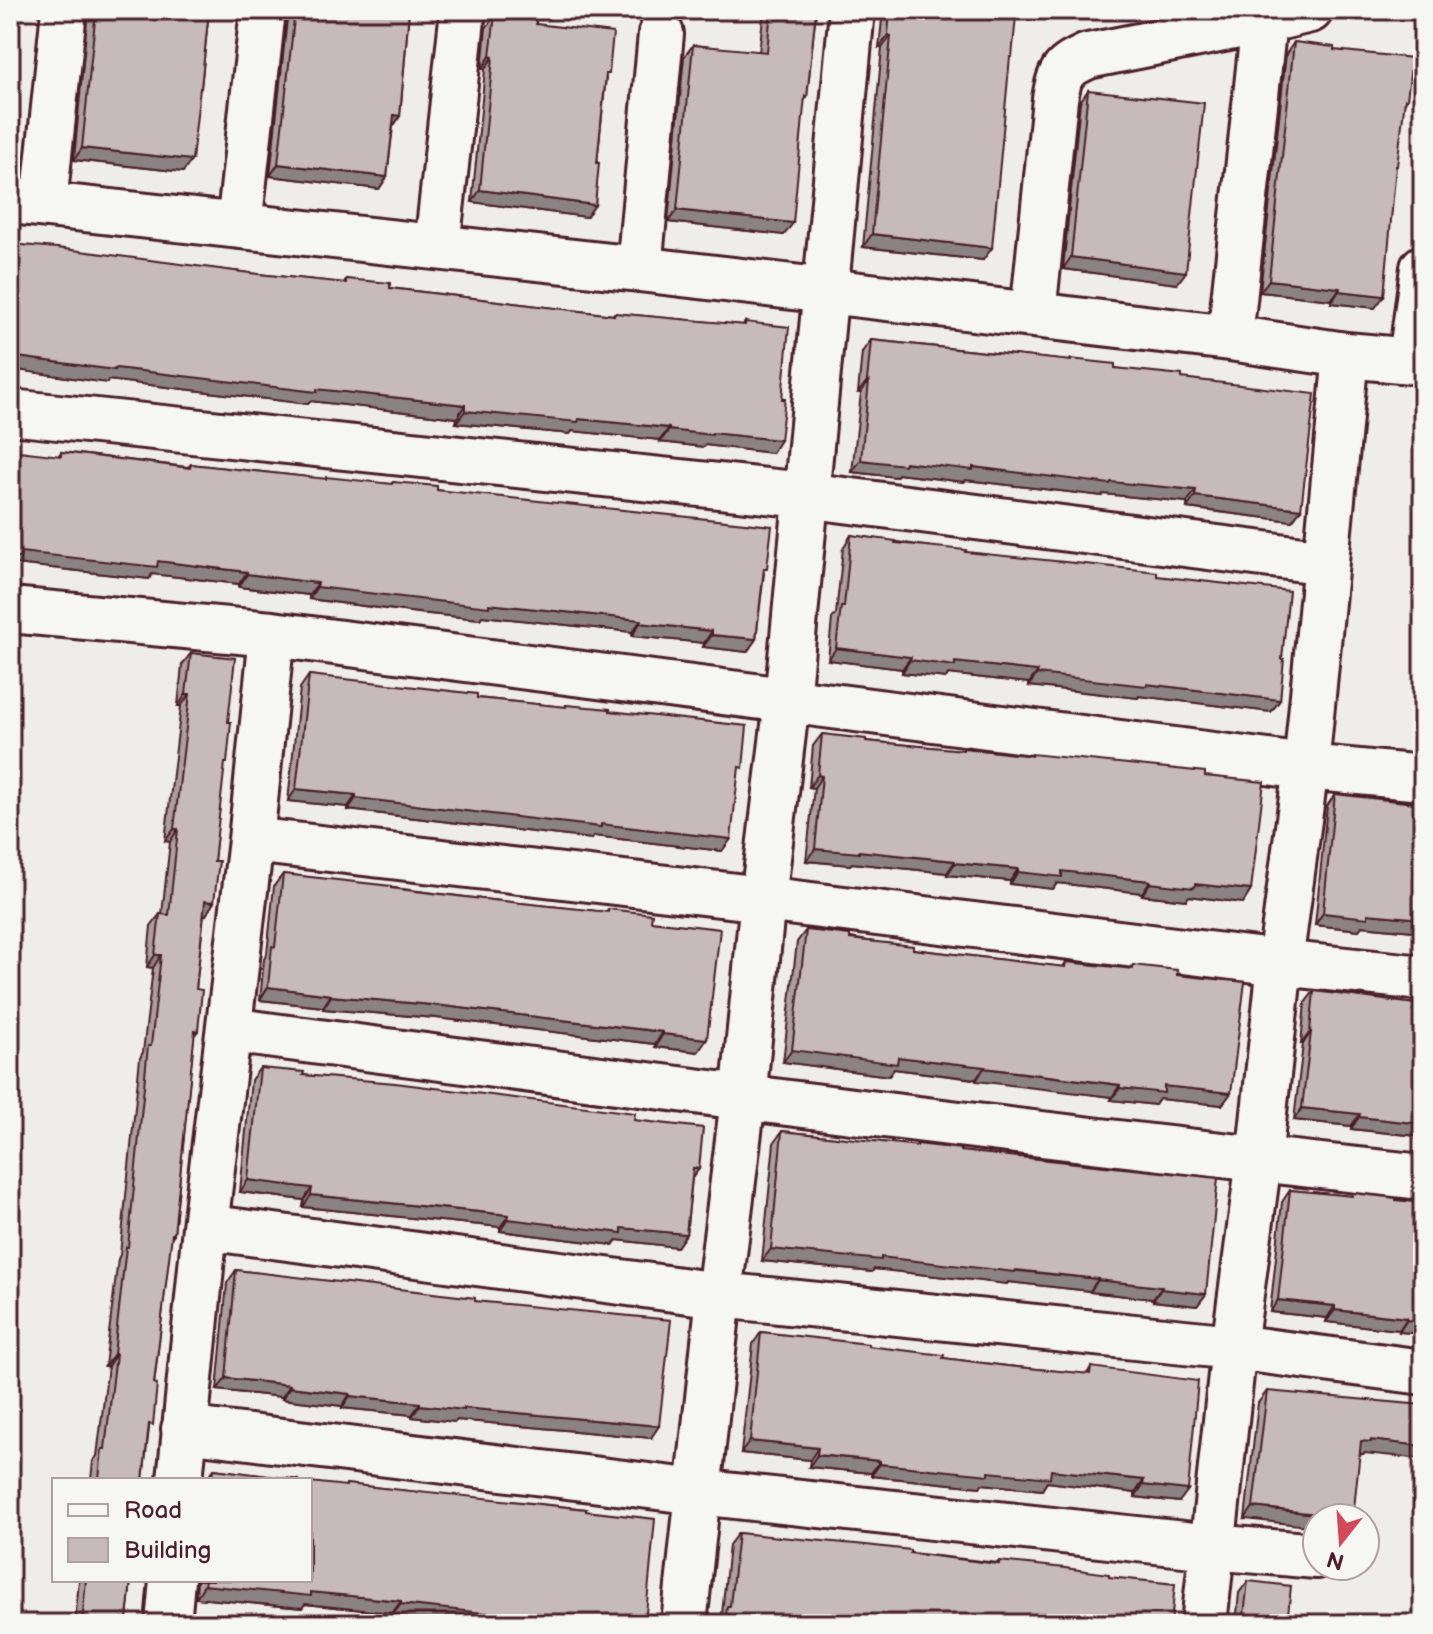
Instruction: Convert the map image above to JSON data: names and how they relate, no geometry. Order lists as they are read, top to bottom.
{
  "legend": ["Road", "Building"],
  "north": "bottom"
}
